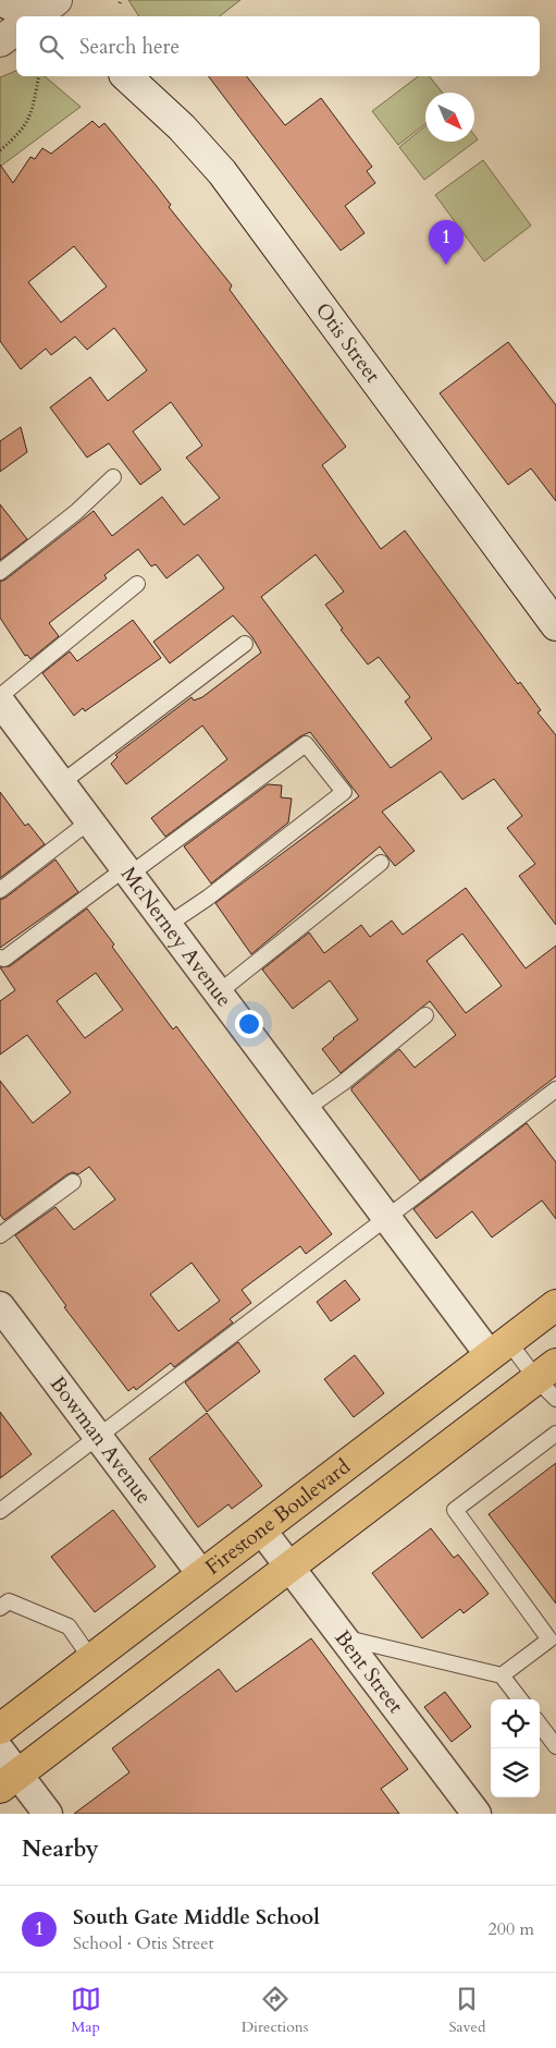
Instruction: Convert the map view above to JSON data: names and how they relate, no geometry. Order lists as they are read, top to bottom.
{
  "streets": {
    "main road": ["Otis Street", "Firestone Boulevard"],
    "street": ["McNerney Avenue", "Bowman Avenue", "Bent Street"]
  },
  "crossings": [
    ["McNerney Avenue", "Firestone Boulevard"],
    ["Bowman Avenue", "Firestone Boulevard"],
    ["Firestone Boulevard", "Bent Street"]
  ],
  "north": "bottom right",
  "page": {
    "search": "Search here",
    "pins": "1",
    "heading": "Nearby",
    "list": [
      {
        "mark": "1",
        "name": "South Gate Middle School",
        "note": "School · Otis Street",
        "value": "200 m"
      }
    ],
    "nav": ["Map", "Directions", "Saved"]
  }
}
